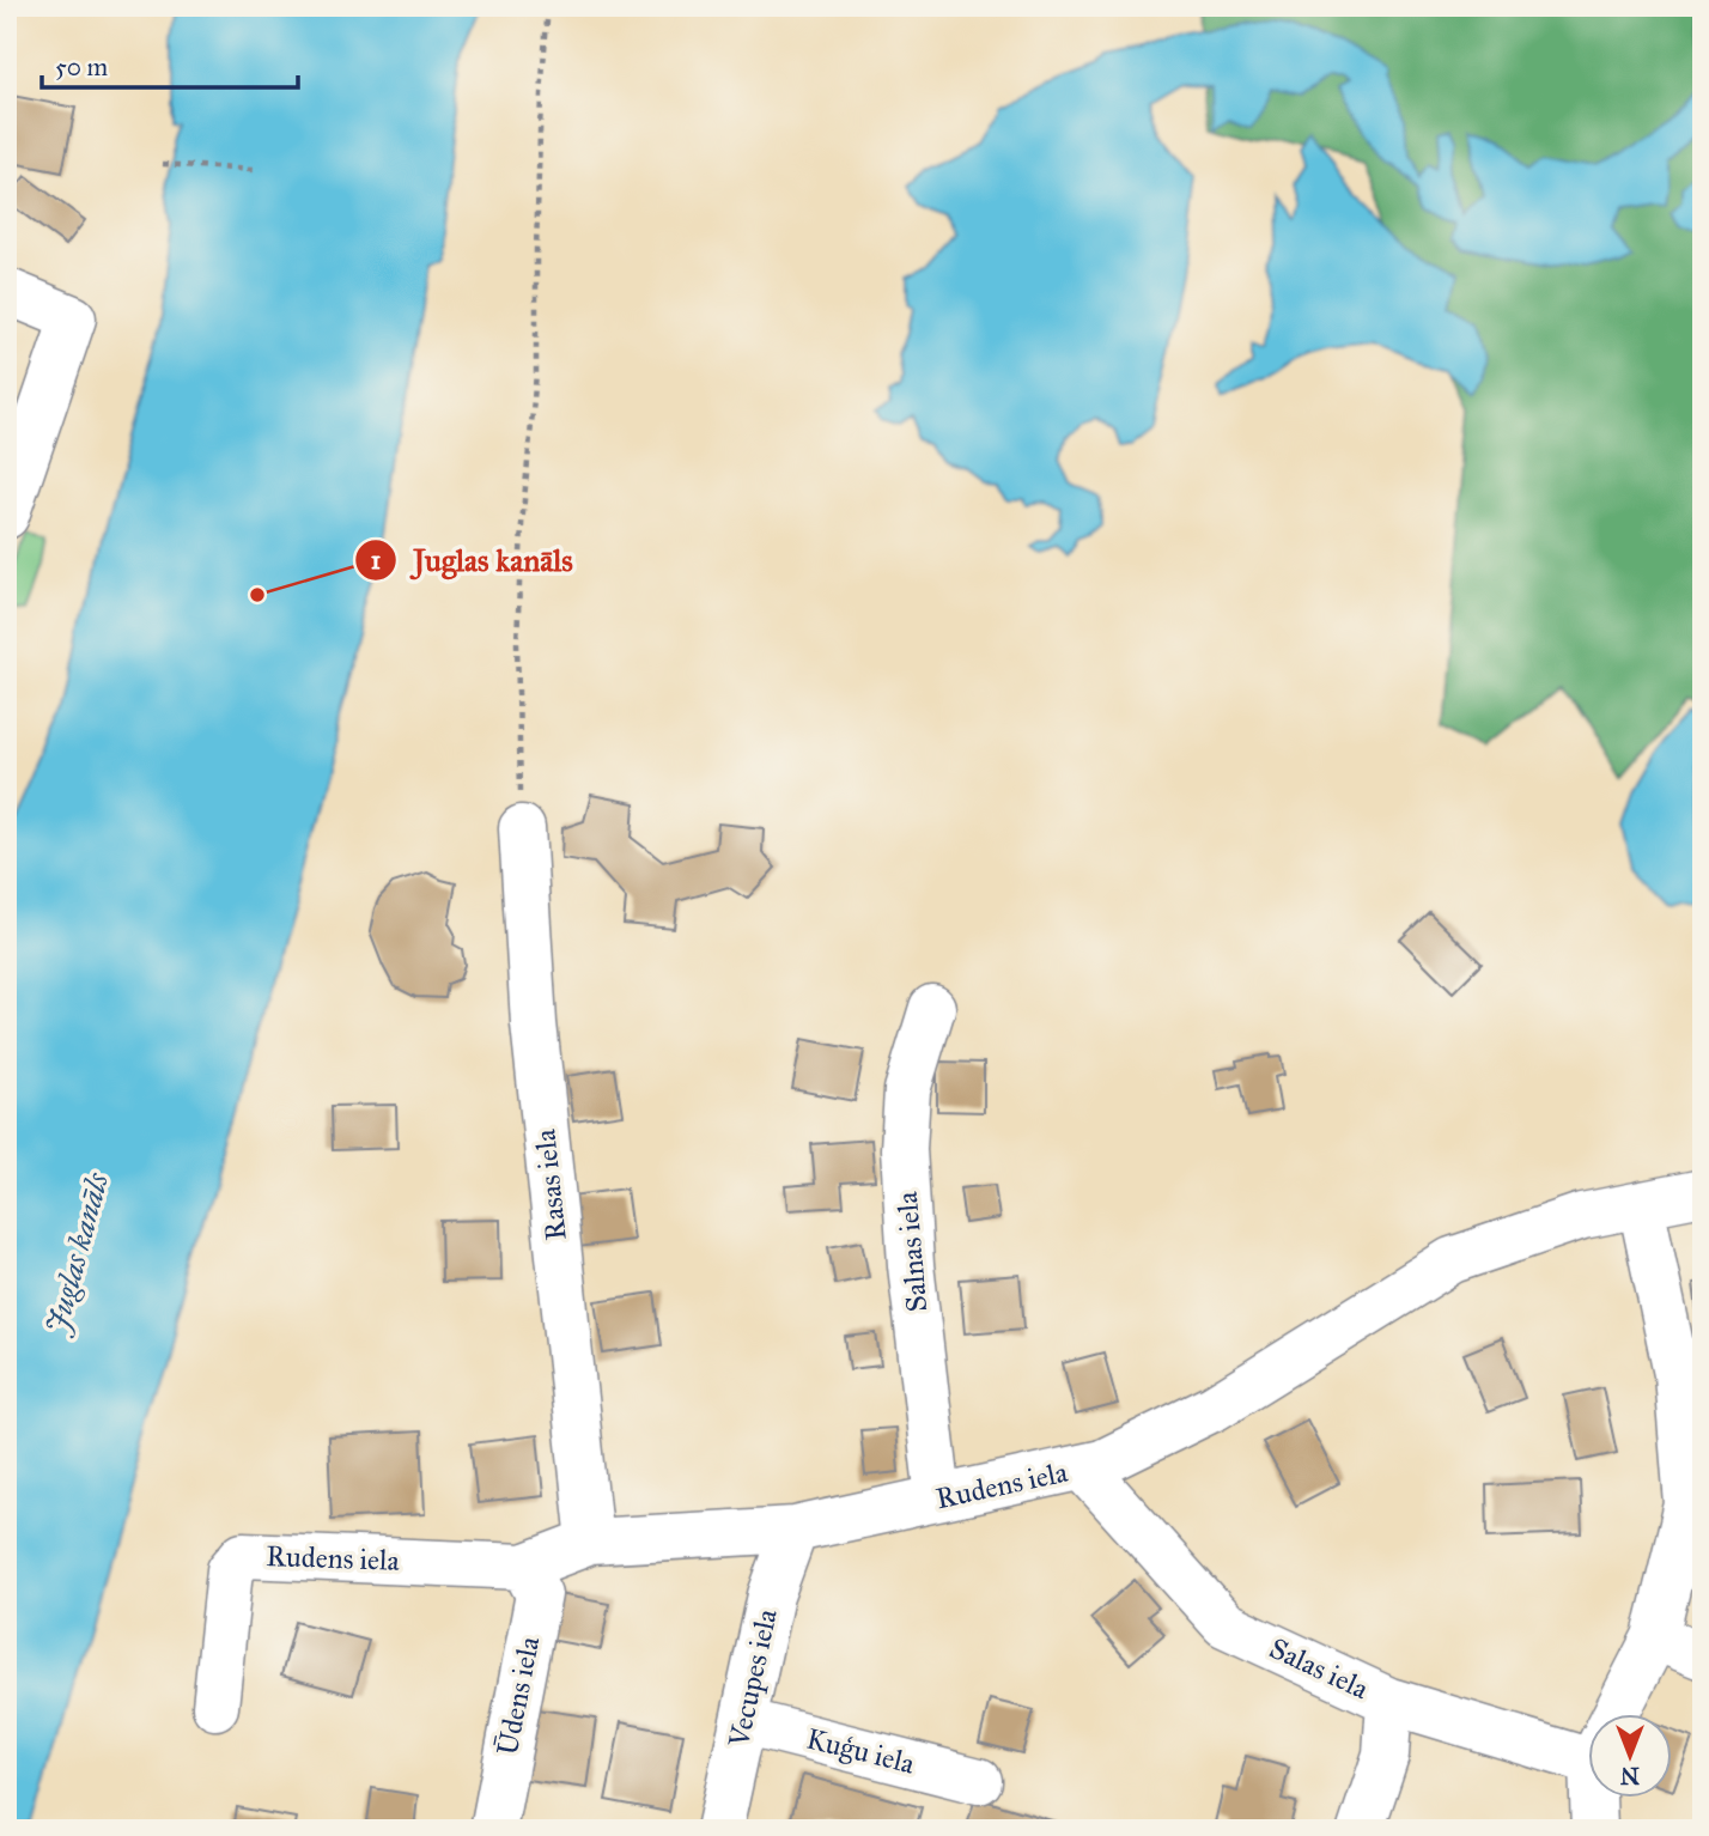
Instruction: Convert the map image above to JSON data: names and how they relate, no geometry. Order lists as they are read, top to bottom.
{
  "streets": {
    "street": [
      "Rasas iela",
      "Salnas iela",
      "Rudens iela",
      "Salas iela",
      "Vecupes iela",
      "Ūdens iela",
      "Kuģu iela"
    ]
  },
  "crossings": [
    ["Rasas iela", "Rudens iela"],
    ["Salnas iela", "Rudens iela"],
    ["Rudens iela", "Salas iela"],
    ["Rudens iela", "Vecupes iela"],
    ["Rudens iela", "Ūdens iela"],
    ["Vecupes iela", "Kuģu iela"]
  ],
  "water": ["Juglas kanāls"],
  "places": ["Juglas kanāls"],
  "scale_bar": "50 m",
  "north": "bottom"
}
